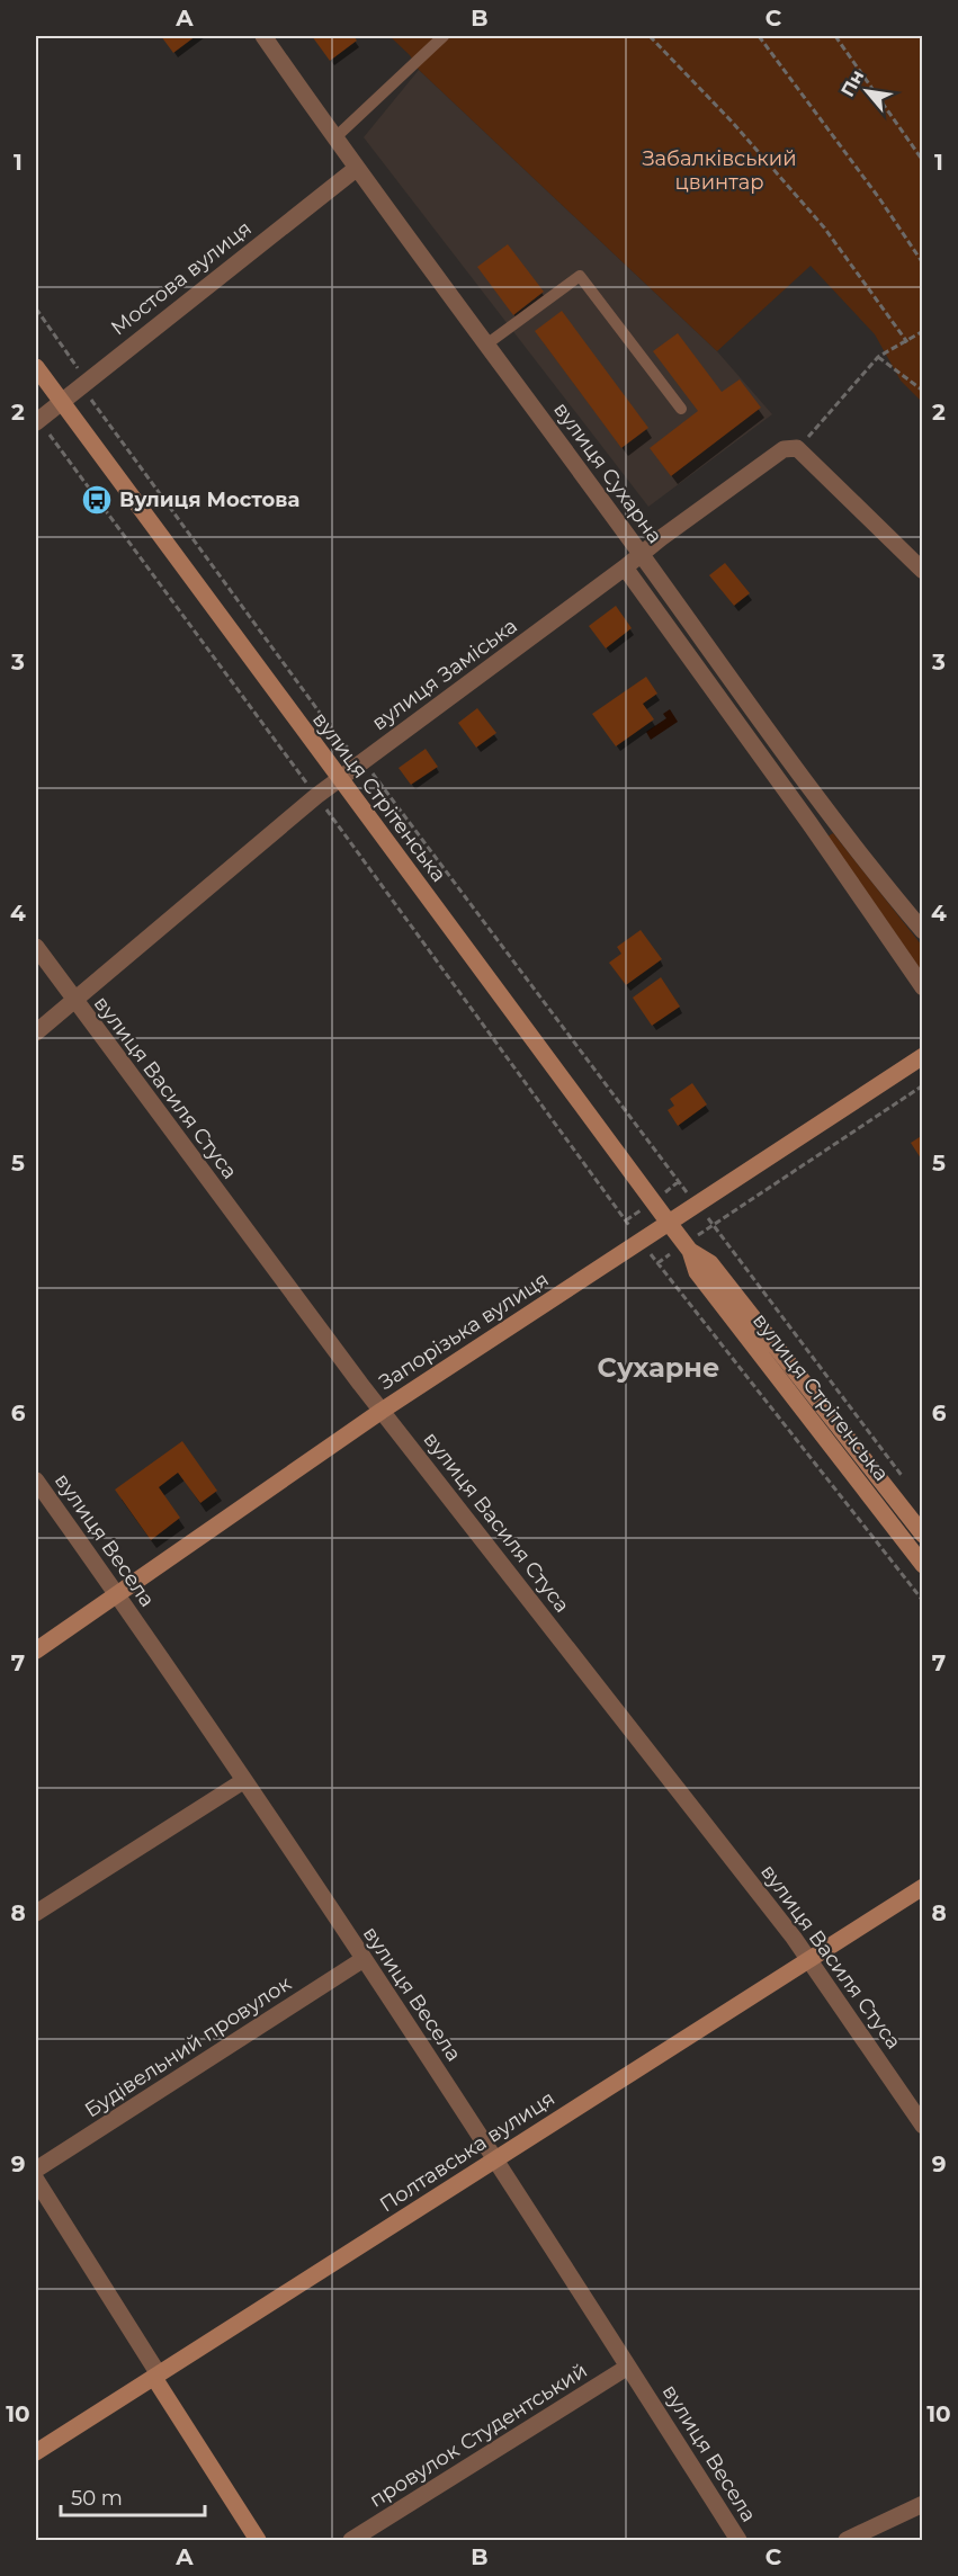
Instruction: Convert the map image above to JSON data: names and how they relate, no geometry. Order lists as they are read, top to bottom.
{
  "streets": {
    "main road": ["вулиця Стрітенська", "Запорізька вулиця", "Полтавська вулиця"],
    "street": [
      "Мостова вулиця",
      "вулиця Сухарна",
      "вулиця Заміська",
      "вулиця Василя Стуса",
      "вулиця Весела",
      "Будівельний провулок",
      "провулок Студентський"
    ]
  },
  "crossings": [
    ["Мостова вулиця", "вулиця Сухарна"],
    ["Мостова вулиця", "вулиця Стрітенська"],
    ["вулиця Сухарна", "вулиця Заміська"],
    ["вулиця Заміська", "вулиця Стрітенська"],
    ["вулиця Заміська", "вулиця Василя Стуса"],
    ["вулиця Стрітенська", "Запорізька вулиця"],
    ["вулиця Василя Стуса", "Запорізька вулиця"],
    ["вулиця Василя Стуса", "Полтавська вулиця"],
    ["Запорізька вулиця", "вулиця Весела"],
    ["вулиця Весела", "Будівельний провулок"],
    ["вулиця Весела", "Полтавська вулиця"],
    ["вулиця Весела", "провулок Студентський"]
  ],
  "districts": ["Сухарне"],
  "parks": ["Забалківський цвинтар"],
  "places": {
    "bus stop": ["Вулиця Мостова"]
  },
  "scale_bar": "50 m",
  "north": "top left",
  "grid": {
    "columns": ["A", "B", "C"],
    "rows": [
      "1",
      "2",
      "3",
      "4",
      "5",
      "6",
      "7",
      "8",
      "9",
      "10"
    ]
  }
}
